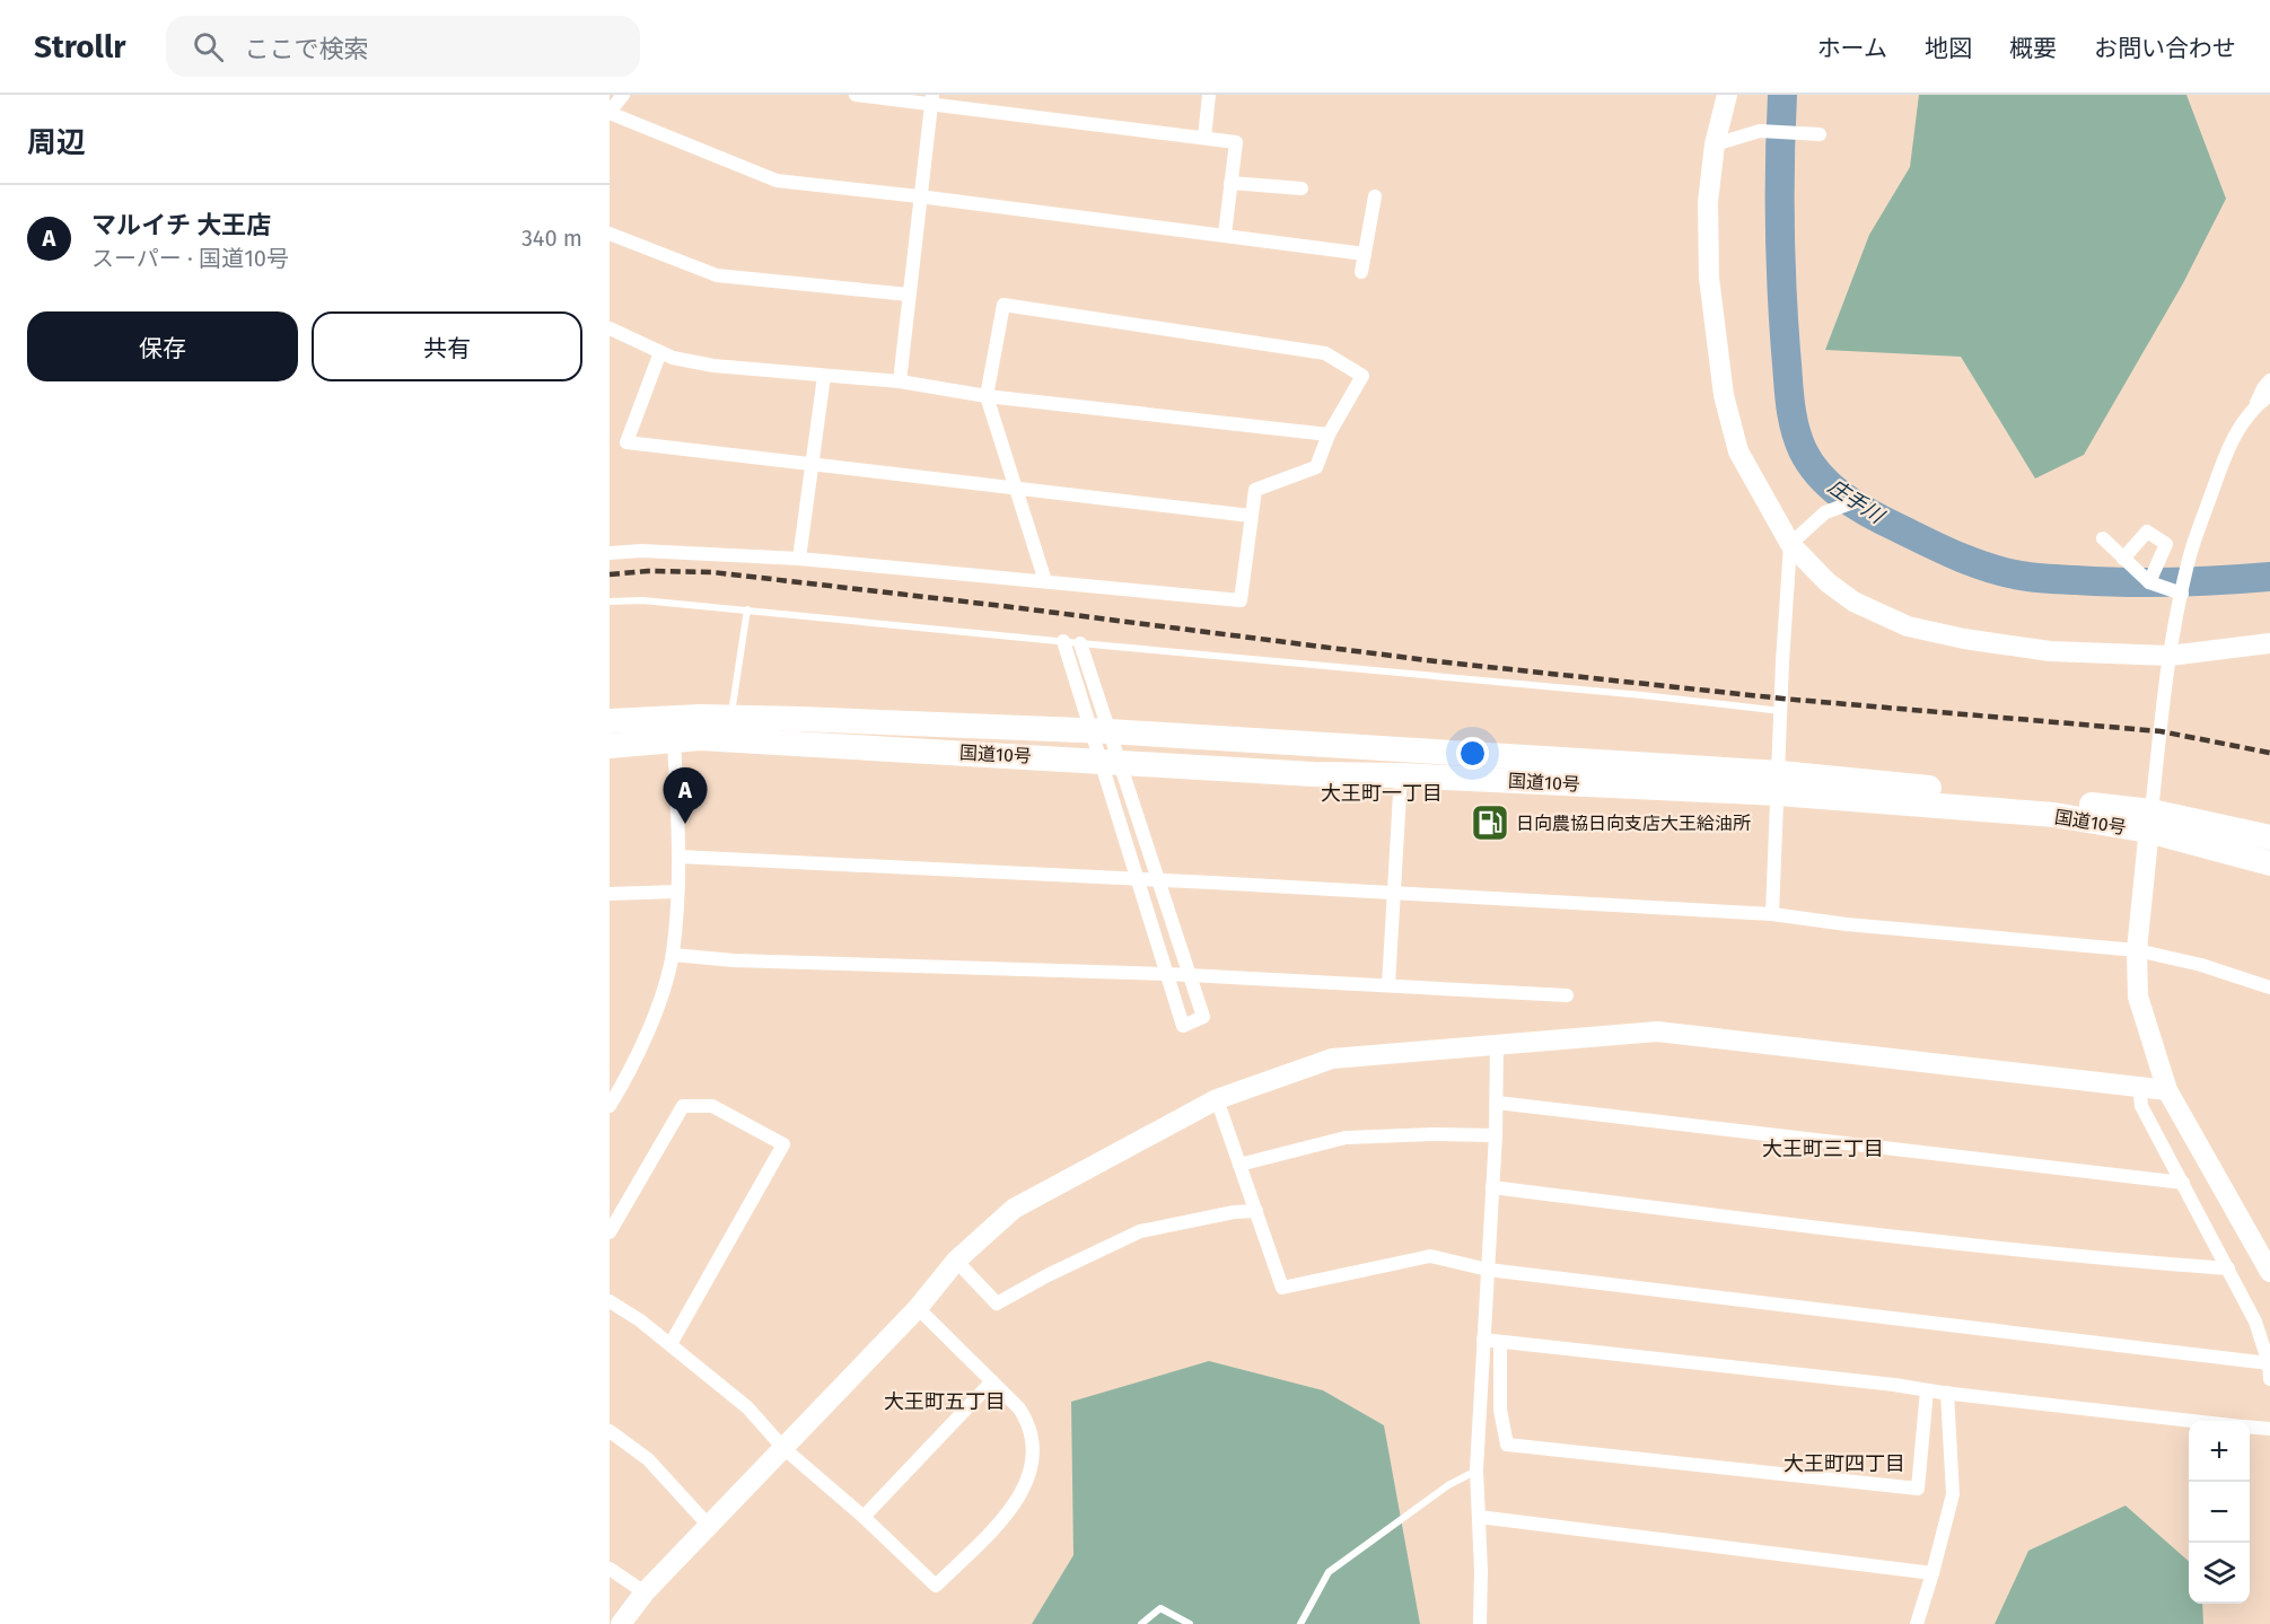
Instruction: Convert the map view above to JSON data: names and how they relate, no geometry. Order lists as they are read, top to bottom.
{
  "streets": {
    "highway": ["国道10号"]
  },
  "districts": [
    "大王町一丁目",
    "大王町三丁目",
    "大王町五丁目",
    "大王町四丁目"
  ],
  "water": ["庄手川"],
  "places": {
    "fuel station": ["日向農協日向支店大王給油所"]
  },
  "page": {
    "header": "Strollr",
    "search": "ここで検索",
    "nav": [
      "ホーム",
      "地図",
      "概要",
      "お問い合わせ"
    ],
    "heading": "周辺",
    "list": [
      {
        "mark": "A",
        "name": "マルイチ 大王店",
        "note": "スーパー · 国道10号",
        "value": "340 m"
      }
    ],
    "buttons": ["保存", "共有"],
    "pins": "A",
    "map_buttons": ["+", "−"]
  }
}
